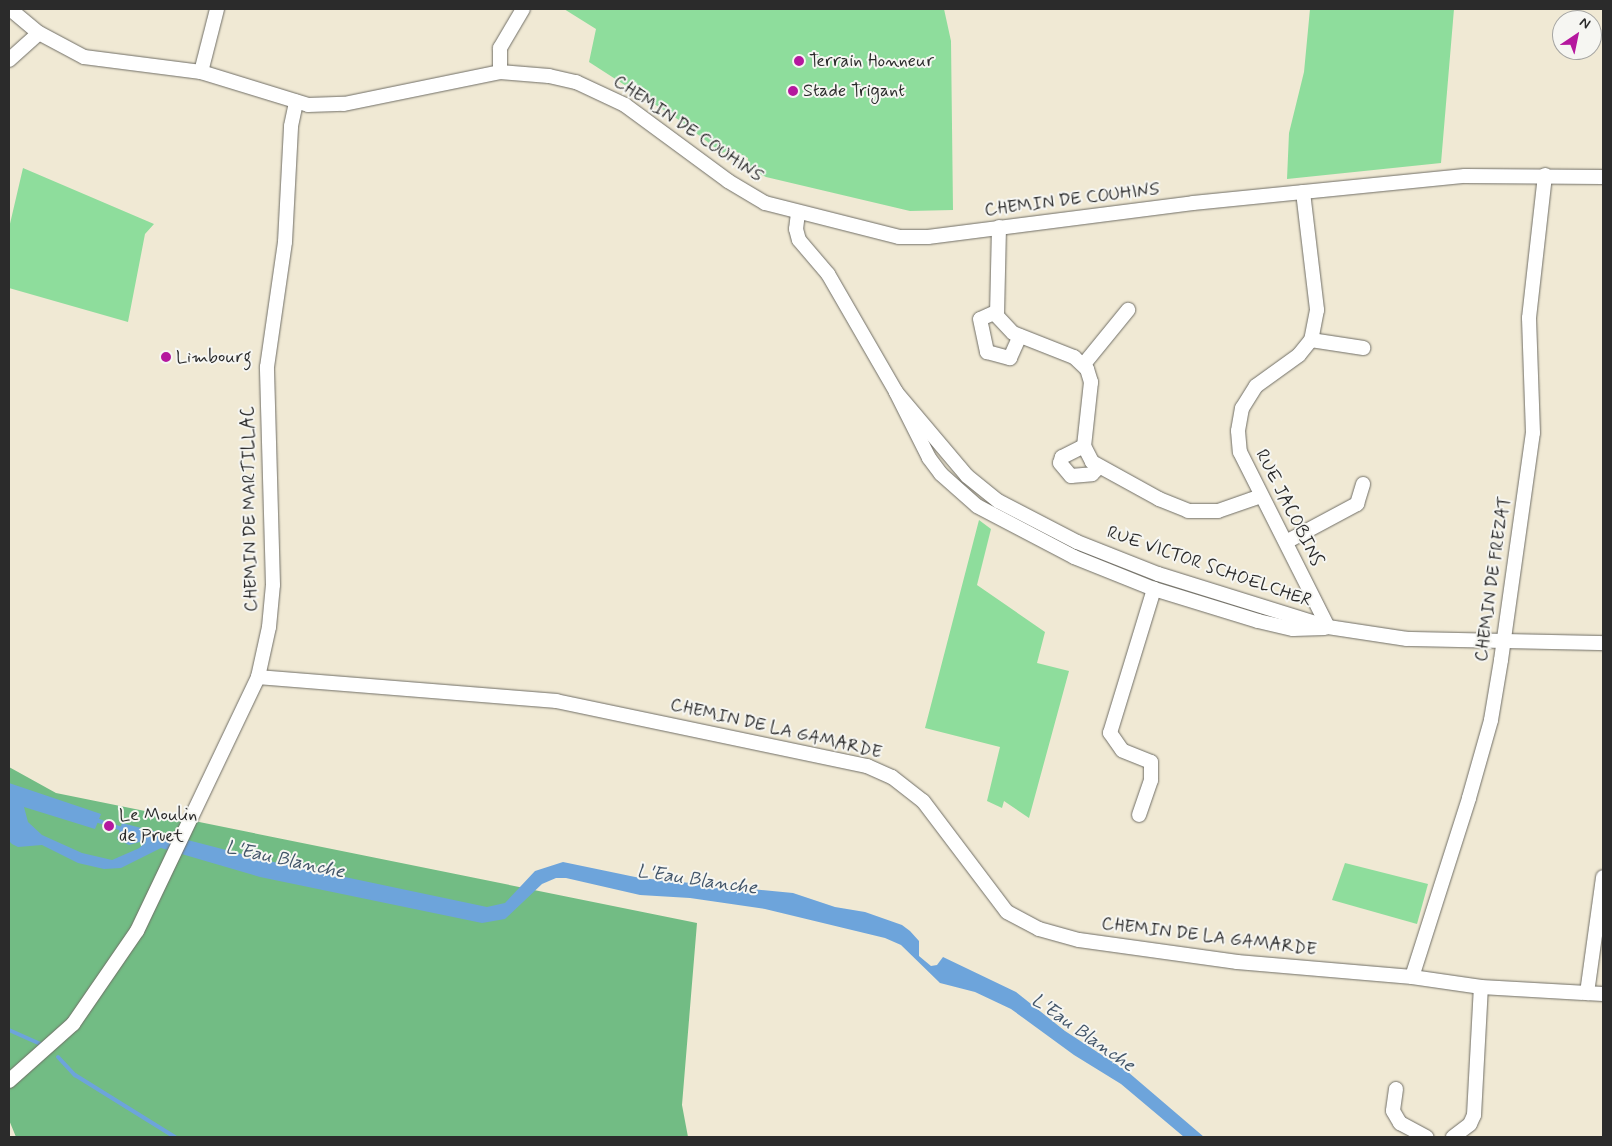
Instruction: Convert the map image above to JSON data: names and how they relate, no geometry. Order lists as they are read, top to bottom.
{
  "streets": {
    "street": [
      "CHEMIN DE COUHINS",
      "RUE JACOBINS",
      "CHEMIN DE MARTILLAC",
      "RUE VICTOR SCHOELCHER",
      "CHEMIN DE FREZAT",
      "CHEMIN DE LA GAMARDE"
    ]
  },
  "crossings": [
    ["CHEMIN DE COUHINS", "RUE JACOBINS"],
    ["CHEMIN DE COUHINS", "CHEMIN DE MARTILLAC"],
    ["CHEMIN DE COUHINS", "RUE VICTOR SCHOELCHER"],
    ["CHEMIN DE COUHINS", "CHEMIN DE FREZAT"],
    ["RUE JACOBINS", "RUE VICTOR SCHOELCHER"],
    ["CHEMIN DE MARTILLAC", "CHEMIN DE LA GAMARDE"],
    ["RUE VICTOR SCHOELCHER", "CHEMIN DE FREZAT"],
    ["CHEMIN DE FREZAT", "CHEMIN DE LA GAMARDE"]
  ],
  "water": ["L'Eau Blanche"],
  "places": [
    "Terrain Honneur",
    "Stade Trigant",
    "Limbourg",
    "Le Moulin de Pruet"
  ],
  "north": "top right"
}
